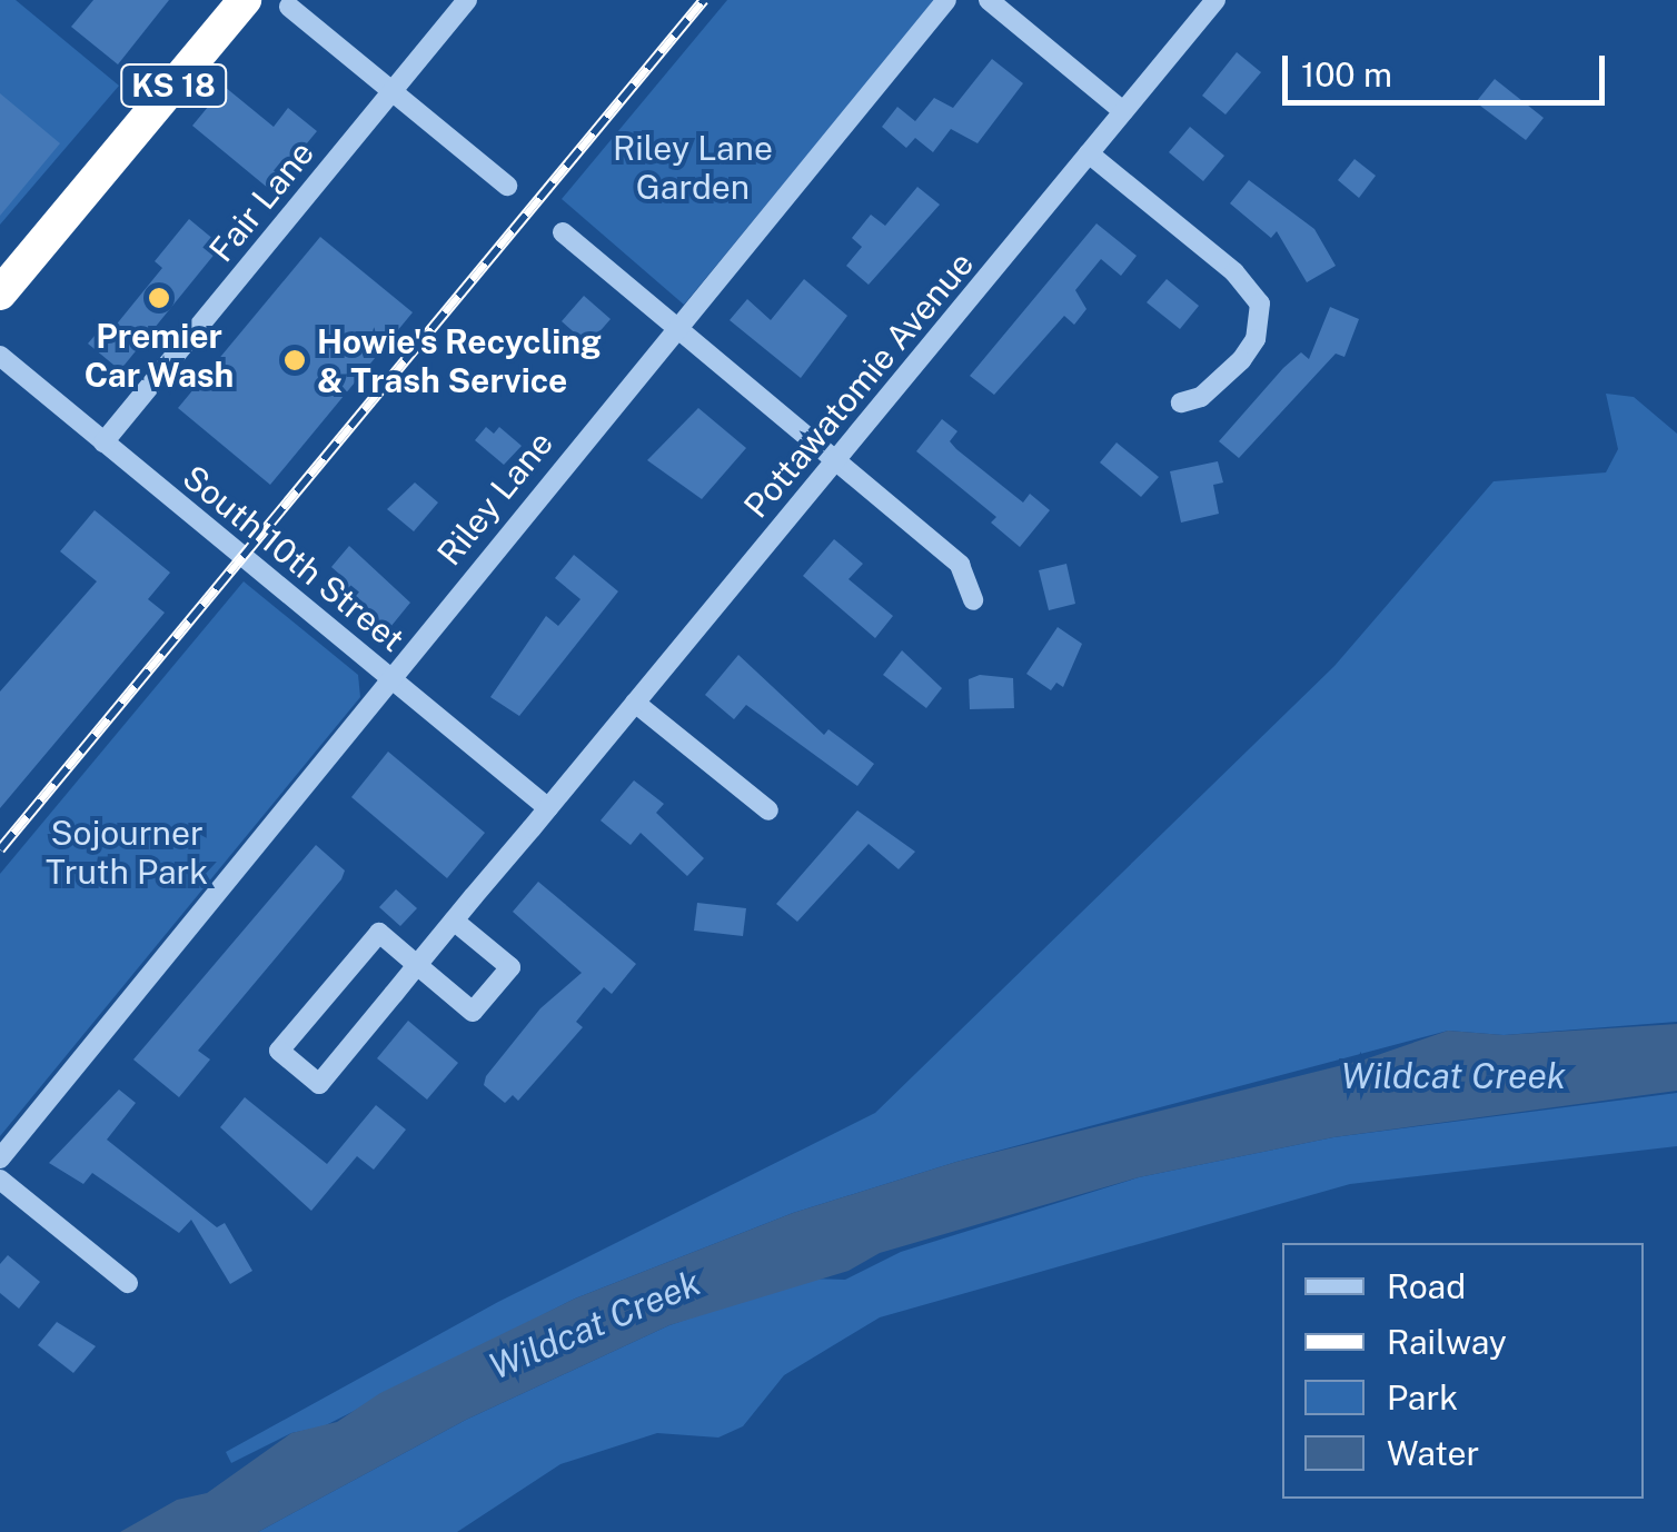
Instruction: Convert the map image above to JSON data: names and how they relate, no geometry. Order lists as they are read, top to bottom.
{
  "streets": {
    "highway": ["KS 18"],
    "street": [
      "Fair Lane",
      "Pottawatomie Avenue",
      "Riley Lane",
      "South 10th Street"
    ]
  },
  "crossings": [
    ["Fair Lane", "South 10th Street"],
    ["Pottawatomie Avenue", "South 10th Street"],
    ["Riley Lane", "South 10th Street"]
  ],
  "water": ["Wildcat Creek"],
  "parks": ["Riley Lane Garden", "Sojourner Truth Park"],
  "places": ["Premier Car Wash", "Howie's Recycling & Trash Service"],
  "legend": [
    "Road",
    "Railway",
    "Park",
    "Water"
  ],
  "scale_bar": "100 m"
}
